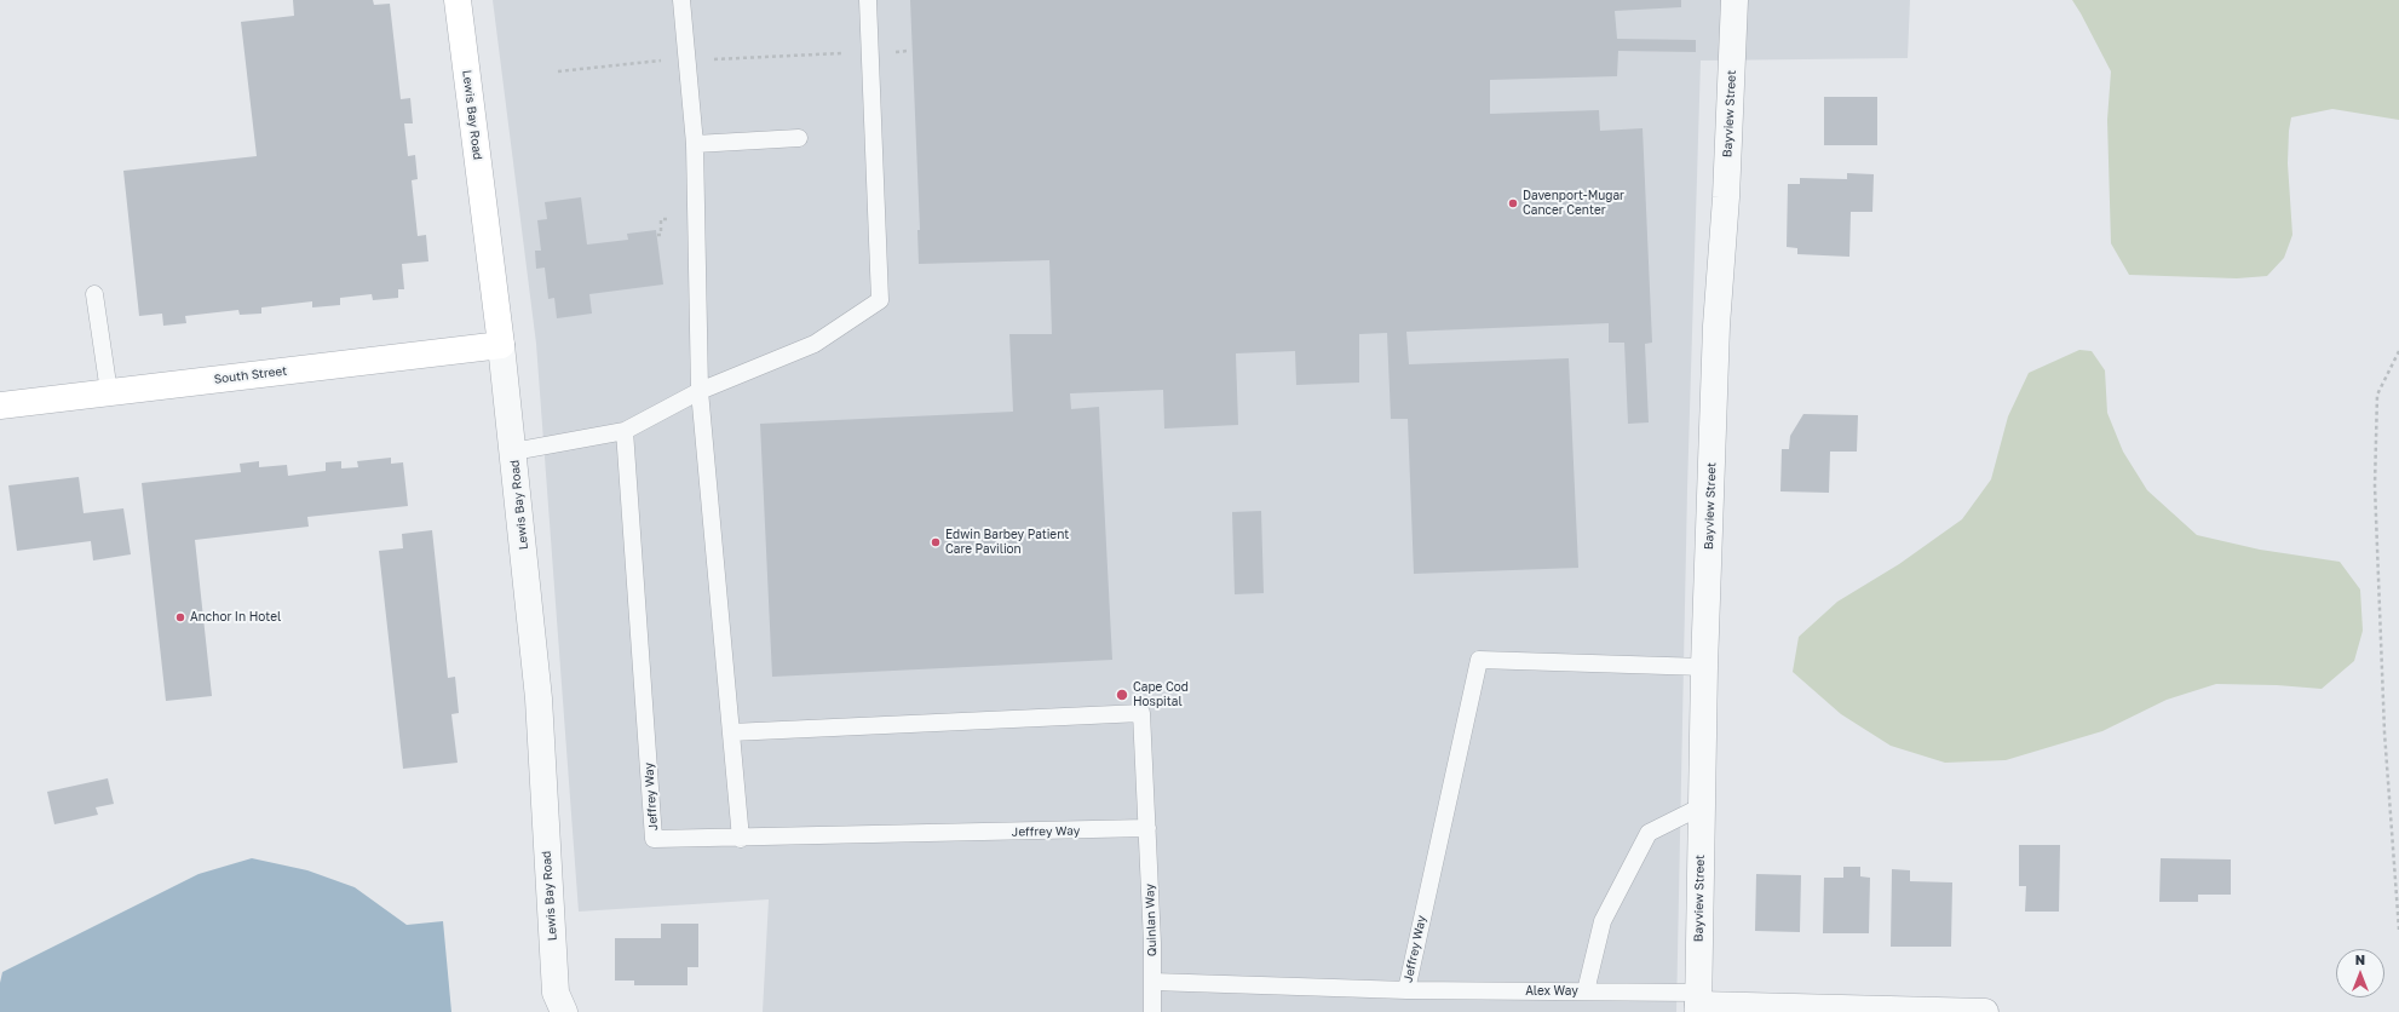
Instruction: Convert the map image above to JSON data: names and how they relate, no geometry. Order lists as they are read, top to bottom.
{
  "streets": {
    "main road": ["Lewis Bay Road", "South Street"],
    "street": ["Bayview Street"],
    "lane": ["Jeffrey Way", "Quinlan Way", "Alex Way"]
  },
  "crossings": [
    ["Bayview Street", "Jeffrey Way"],
    ["Bayview Street", "Alex Way"],
    ["Lewis Bay Road", "South Street"],
    ["Jeffrey Way", "Quinlan Way"],
    ["Jeffrey Way", "Alex Way"]
  ],
  "places": [
    "Davenport-Mugar Cancer Center",
    "Edwin Barbey Patient Care Pavilion",
    "Anchor In Hotel",
    "Cape Cod Hospital"
  ],
  "north": "top"
}
